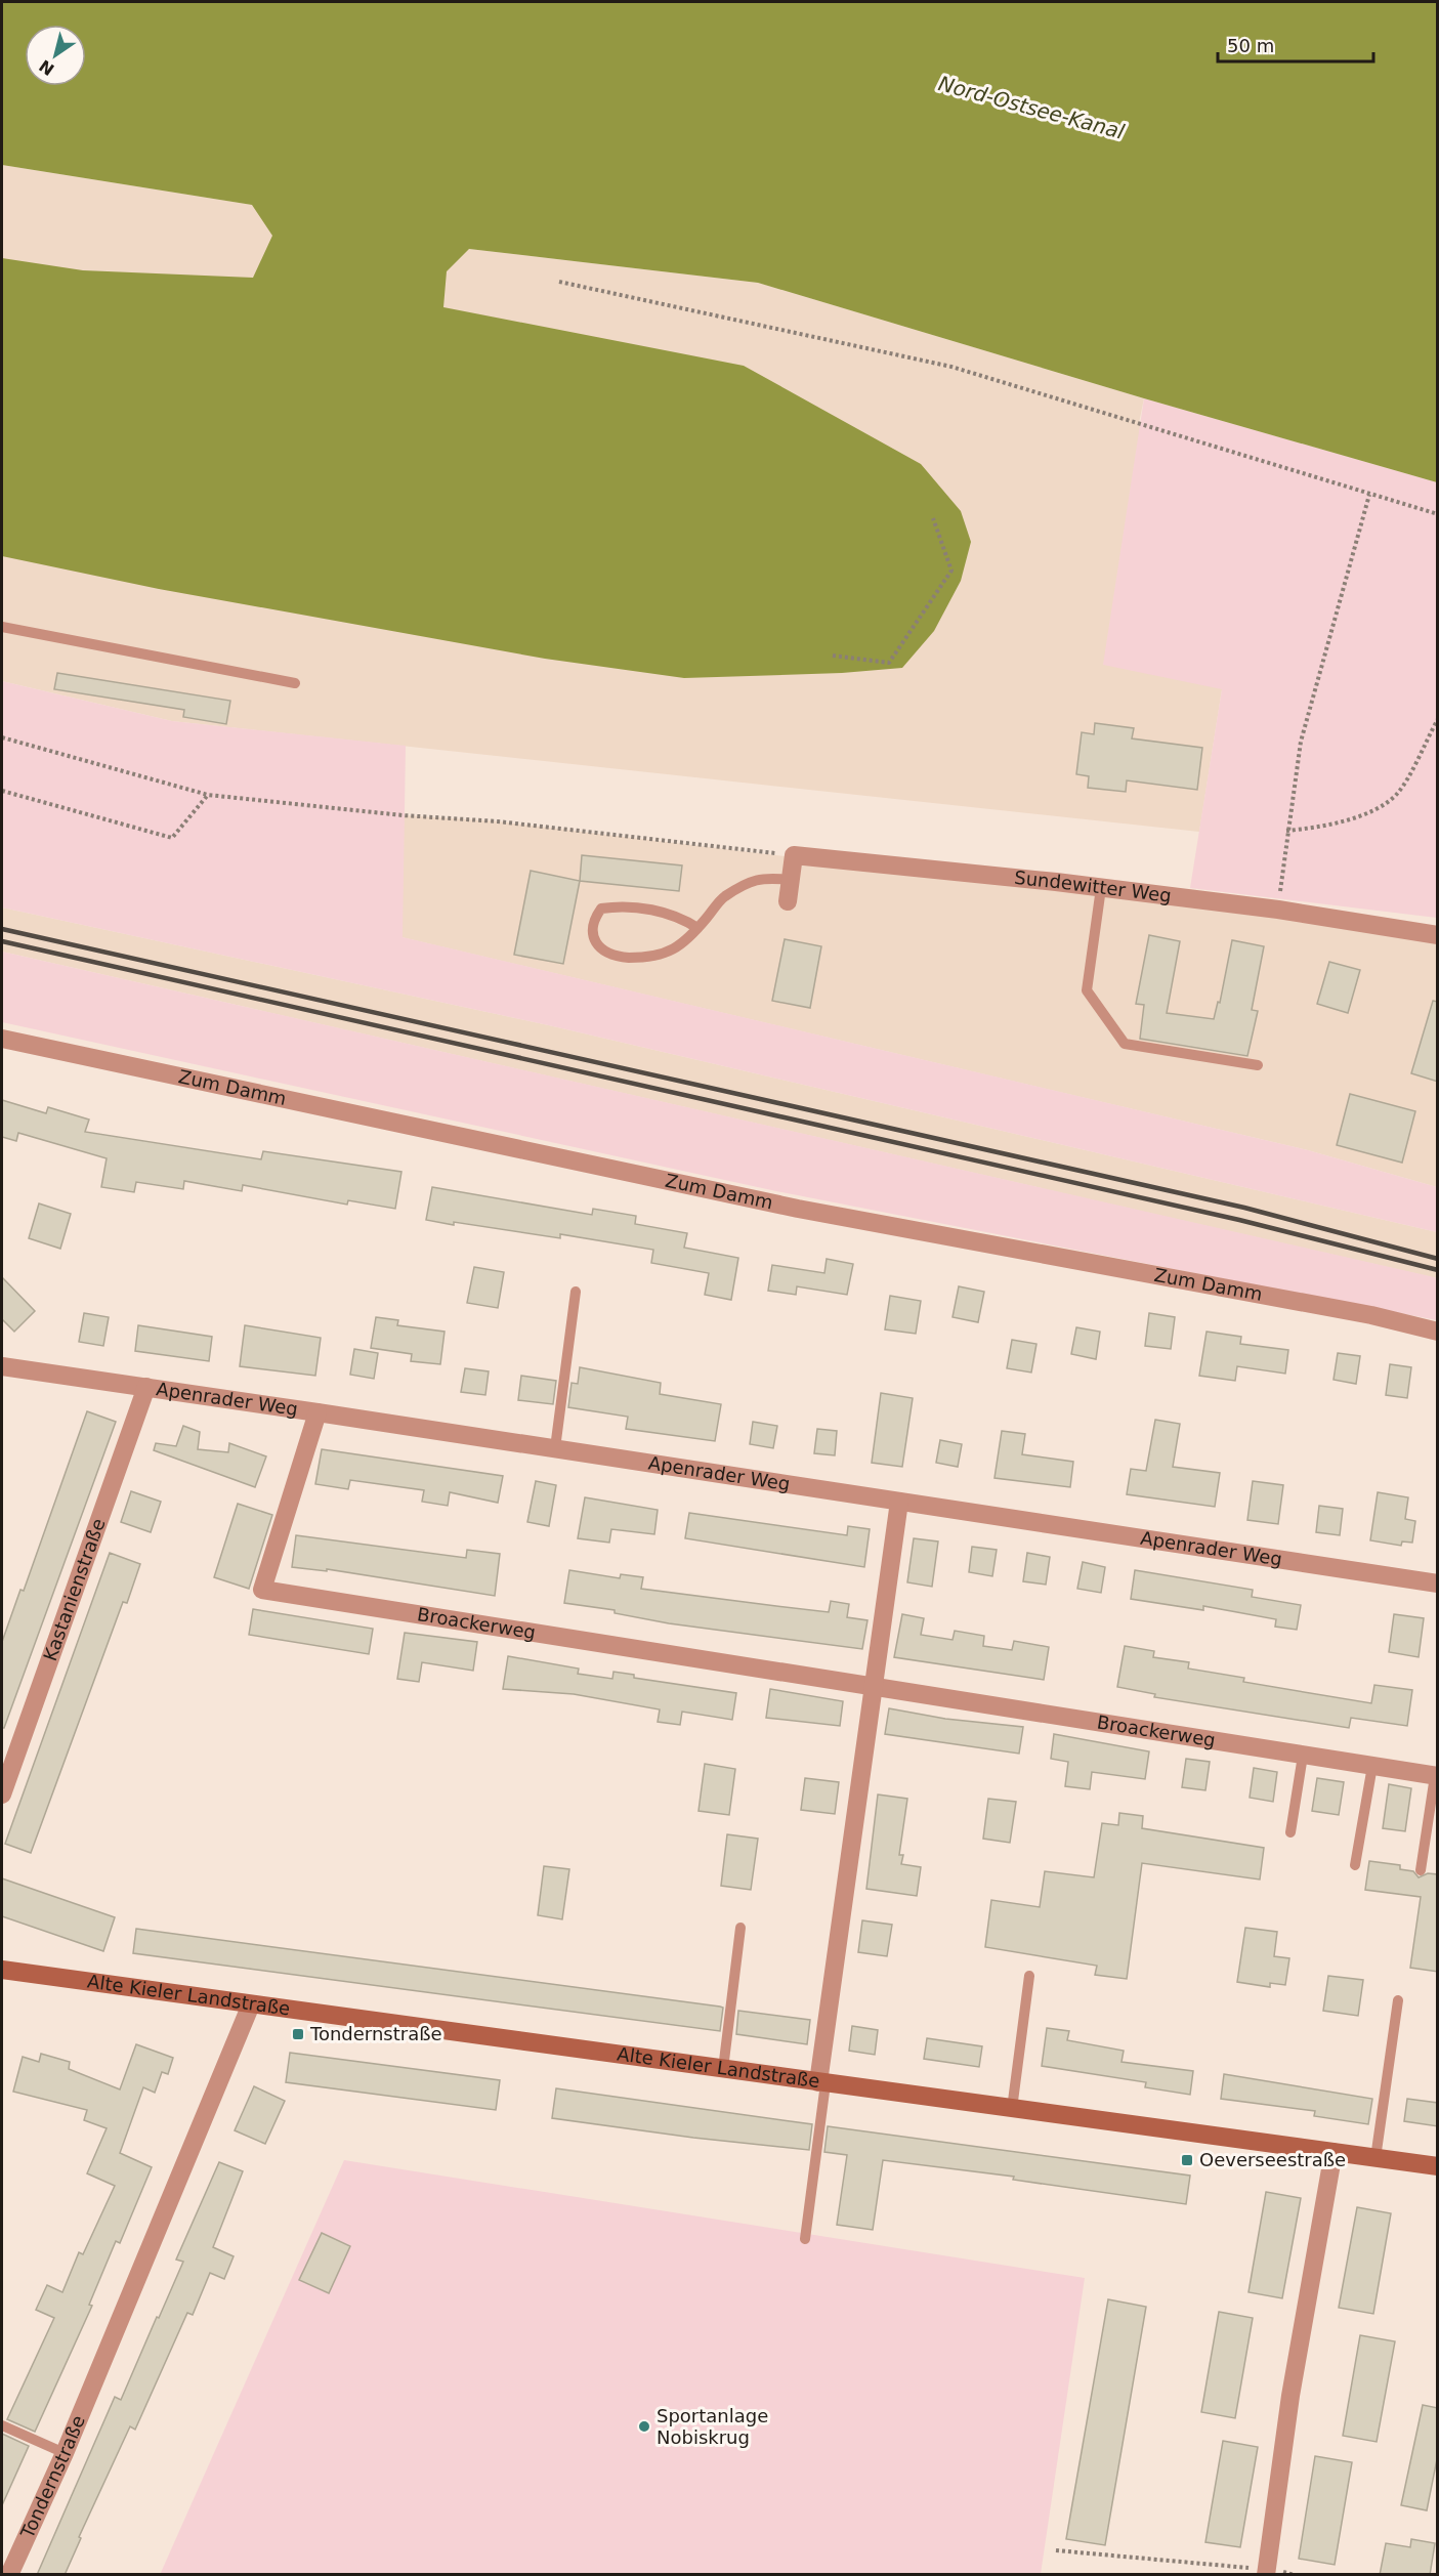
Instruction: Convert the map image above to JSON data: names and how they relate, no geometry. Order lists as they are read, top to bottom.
{
  "streets": {
    "street": [
      "Sundewitter Weg",
      "Zum Damm",
      "Apenrader Weg",
      "Kastanienstraße",
      "Broackerweg",
      "Alte Kieler Landstraße",
      "Tondernstraße"
    ]
  },
  "crossings": [
    ["Apenrader Weg", "Kastanienstraße"],
    ["Apenrader Weg", "Broackerweg"],
    ["Alte Kieler Landstraße", "Tondernstraße"]
  ],
  "water": ["Nord-Ostsee-Kanal"],
  "places": {
    "transit": ["Tondernstraße", "Oeverseestraße"],
    "other": ["Sportanlage Nobiskrug"]
  },
  "scale_bar": "50 m",
  "north": "bottom left"
}
